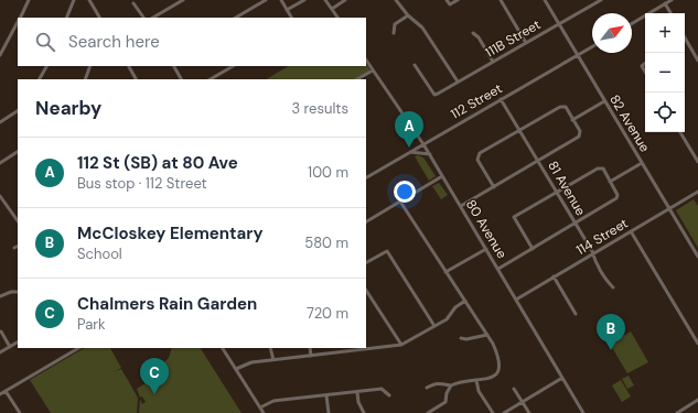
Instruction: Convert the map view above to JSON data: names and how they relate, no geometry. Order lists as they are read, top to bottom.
{
  "streets": {
    "street": [
      "111B Street",
      "112 Street",
      "82 Avenue",
      "81 Avenue",
      "80 Avenue",
      "114 Street"
    ]
  },
  "crossings": [
    ["111B Street", "82 Avenue"],
    ["112 Street", "82 Avenue"],
    ["112 Street", "81 Avenue"],
    ["112 Street", "80 Avenue"],
    ["82 Avenue", "114 Street"],
    ["81 Avenue", "114 Street"],
    ["80 Avenue", "114 Street"]
  ],
  "north": "top right",
  "page": {
    "map_buttons": ["+", "−"],
    "search": "Search here",
    "heading": ["Nearby", "3 results"],
    "pins": ["A", "B", "C"],
    "list": [
      {
        "mark": "A",
        "name": "112 St (SB) at 80 Ave",
        "note": "Bus stop · 112 Street",
        "value": "100 m"
      },
      {
        "mark": "B",
        "name": "McCloskey Elementary",
        "note": "School",
        "value": "580 m"
      },
      {
        "mark": "C",
        "name": "Chalmers Rain Garden",
        "note": "Park",
        "value": "720 m"
      }
    ]
  }
}
